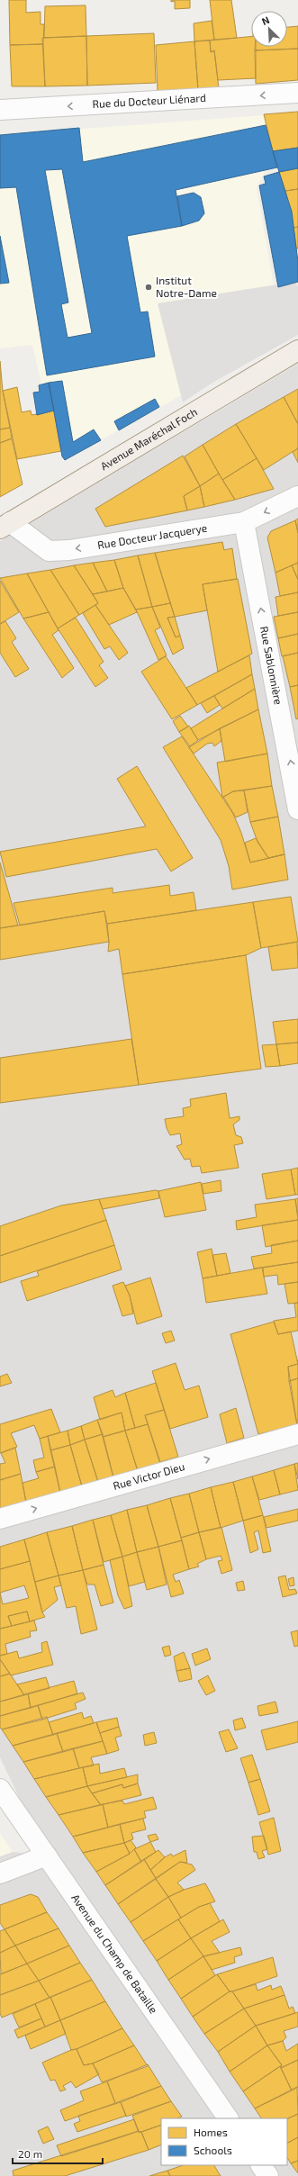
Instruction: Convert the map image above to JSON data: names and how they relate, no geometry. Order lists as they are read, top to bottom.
{
  "streets": {
    "main road": ["Avenue Maréchal Foch"],
    "street": [
      "Rue du Docteur Liénard",
      "Rue Docteur Jacquerye",
      "Rue Sablonnière",
      "Rue Victor Dieu",
      "Avenue du Champ de Bataille"
    ]
  },
  "crossings": [
    ["Avenue Maréchal Foch", "Rue Docteur Jacquerye"],
    ["Rue Docteur Jacquerye", "Rue Sablonnière"]
  ],
  "one_way": [
    "Rue du Docteur Liénard",
    "Rue Docteur Jacquerye",
    "Rue Sablonnière",
    "Rue Victor Dieu"
  ],
  "places": ["Institut Notre-Dame"],
  "legend": ["Homes", "Schools"],
  "scale_bar": "20 m",
  "north": "top left"
}
